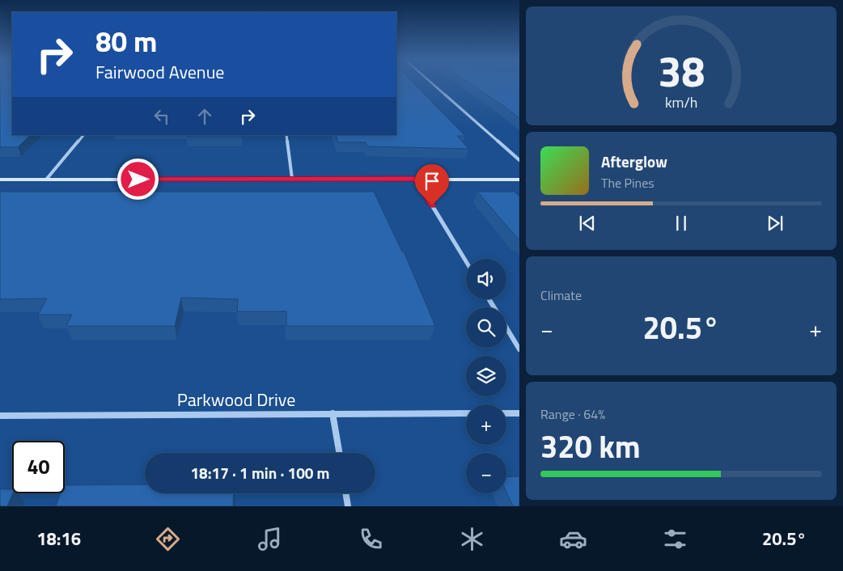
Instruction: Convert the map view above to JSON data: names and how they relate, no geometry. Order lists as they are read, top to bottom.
{
  "streets": {
    "street": ["Parkwood Drive"]
  },
  "page": {
    "turn": ["80 m", "Fairwood Avenue"],
    "song": ["Afterglow", "The Pines"],
    "tile": [
      "Climate",
      ["Range · 64%", "320 km"]
    ],
    "map_buttons": ["+", "−"],
    "heat": ["−", "20.5°", "+"],
    "limit": "40",
    "trip": "18:17 · 1 min · 100 m",
    "tabs": ["18:16", "20.5°"],
    "gauge": ["38", "km/h"]
  }
}
